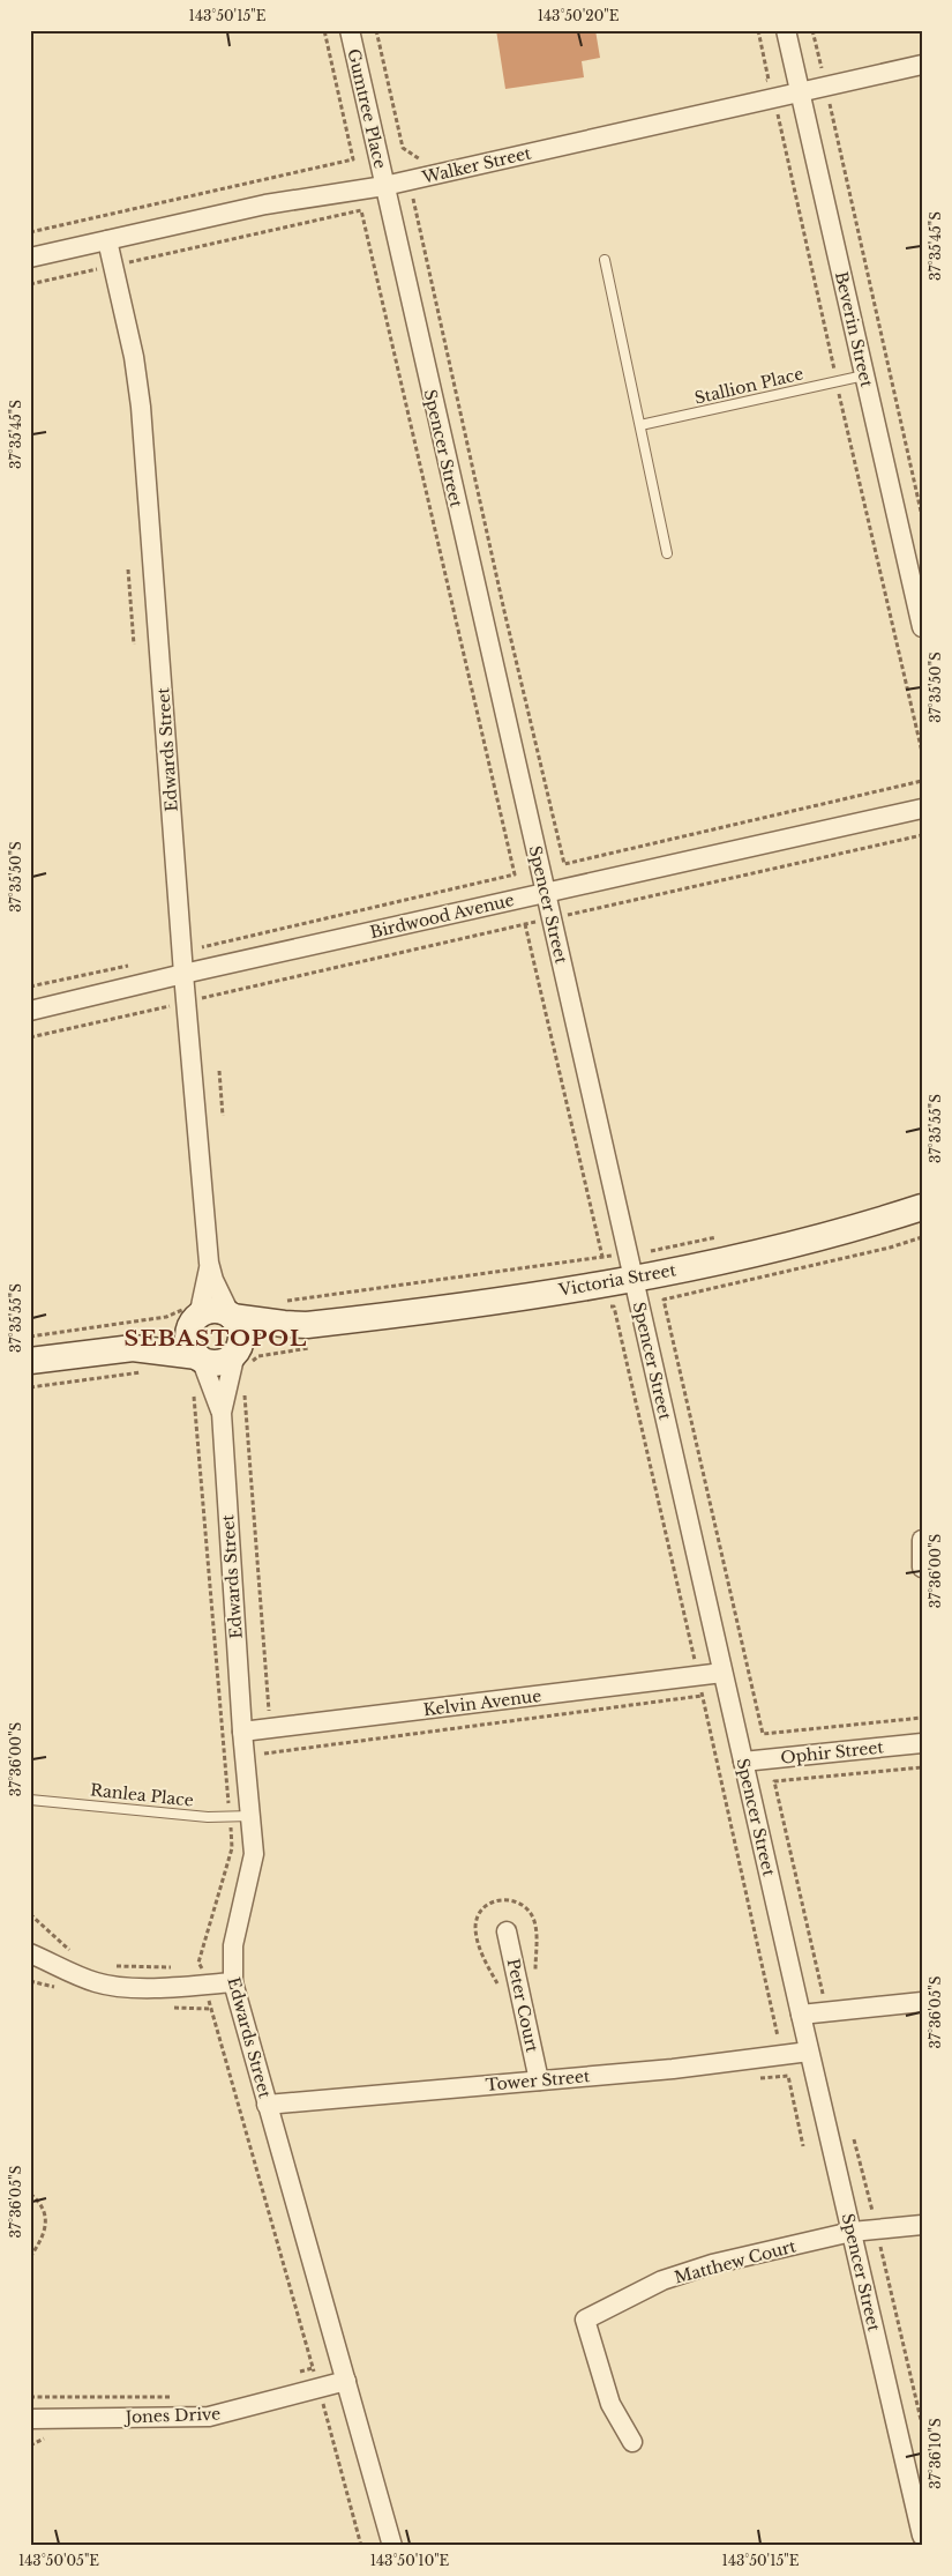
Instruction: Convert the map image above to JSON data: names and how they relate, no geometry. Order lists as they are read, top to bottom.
{
  "streets": {
    "street": [
      "Gumtree Place",
      "Walker Street",
      "Beverin Street",
      "Spencer Street",
      "Edwards Street",
      "Birdwood Avenue",
      "Victoria Street",
      "Kelvin Avenue",
      "Ophir Street",
      "Peter Court",
      "Tower Street",
      "Matthew Court",
      "Jones Drive"
    ],
    "lane": ["Stallion Place", "Ranlea Place"]
  },
  "crossings": [
    ["Gumtree Place", "Walker Street"],
    ["Gumtree Place", "Spencer Street"],
    ["Walker Street", "Beverin Street"],
    ["Walker Street", "Spencer Street"],
    ["Walker Street", "Edwards Street"],
    ["Beverin Street", "Stallion Place"],
    ["Spencer Street", "Birdwood Avenue"],
    ["Spencer Street", "Victoria Street"],
    ["Spencer Street", "Kelvin Avenue"],
    ["Spencer Street", "Ophir Street"],
    ["Spencer Street", "Tower Street"],
    ["Spencer Street", "Matthew Court"],
    ["Edwards Street", "Birdwood Avenue"],
    ["Edwards Street", "Victoria Street"],
    ["Edwards Street", "Kelvin Avenue"],
    ["Edwards Street", "Ranlea Place"],
    ["Edwards Street", "Tower Street"],
    ["Edwards Street", "Jones Drive"],
    ["Peter Court", "Tower Street"]
  ],
  "districts": ["SEBASTOPOL"],
  "coordinates": [
    "143°50'15\"E",
    "143°50'20\"E",
    "37°35'45\"S",
    "37°35'50\"S",
    "37°35'55\"S",
    "37°36'00\"S",
    "37°36'05\"S",
    "37°36'10\"S",
    "143°50'05\"E",
    "143°50'10\"E"
  ]
}
